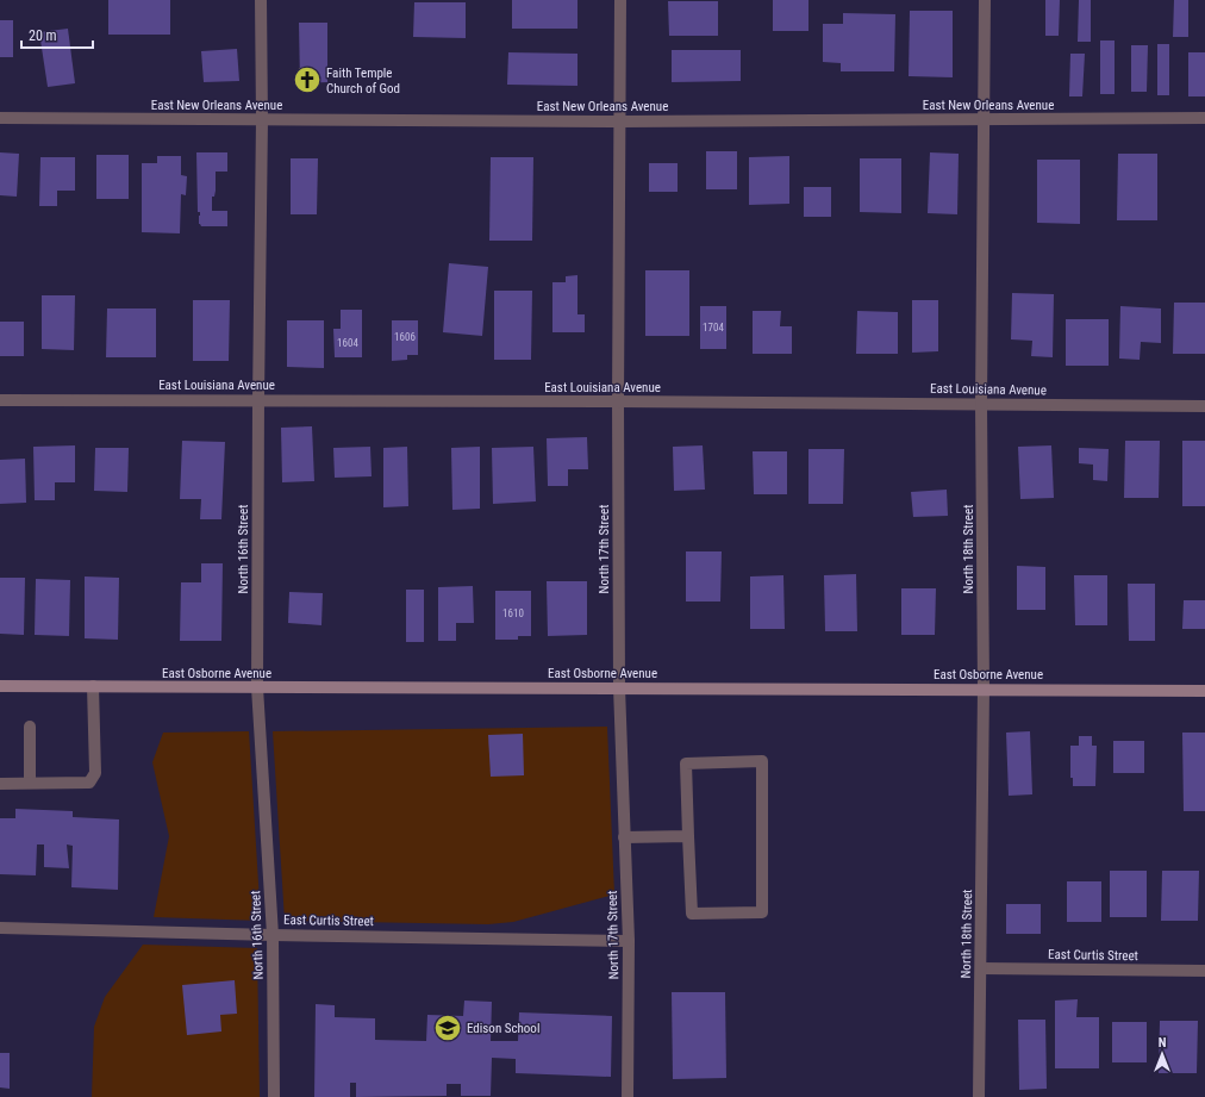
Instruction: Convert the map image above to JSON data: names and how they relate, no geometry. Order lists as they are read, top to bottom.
{
  "streets": {
    "street": [
      "East New Orleans Avenue",
      "East Louisiana Avenue",
      "North 16th Street",
      "North 17th Street",
      "North 18th Street",
      "East Osborne Avenue",
      "East Curtis Street"
    ]
  },
  "crossings": [
    ["East New Orleans Avenue", "North 16th Street"],
    ["East New Orleans Avenue", "North 17th Street"],
    ["East New Orleans Avenue", "North 18th Street"],
    ["East Louisiana Avenue", "North 16th Street"],
    ["East Louisiana Avenue", "North 17th Street"],
    ["East Louisiana Avenue", "North 18th Street"],
    ["North 16th Street", "East Osborne Avenue"],
    ["North 16th Street", "East Curtis Street"],
    ["North 17th Street", "East Osborne Avenue"],
    ["North 17th Street", "East Curtis Street"],
    ["North 18th Street", "East Osborne Avenue"],
    ["North 18th Street", "East Curtis Street"]
  ],
  "places": {
    "church": ["Faith Temple Church of God"],
    "school or university": ["Edison School"]
  },
  "house_numbers": [
    "1704",
    "1606",
    "1604",
    "1610"
  ],
  "scale_bar": "20 m",
  "north": "top"
}
